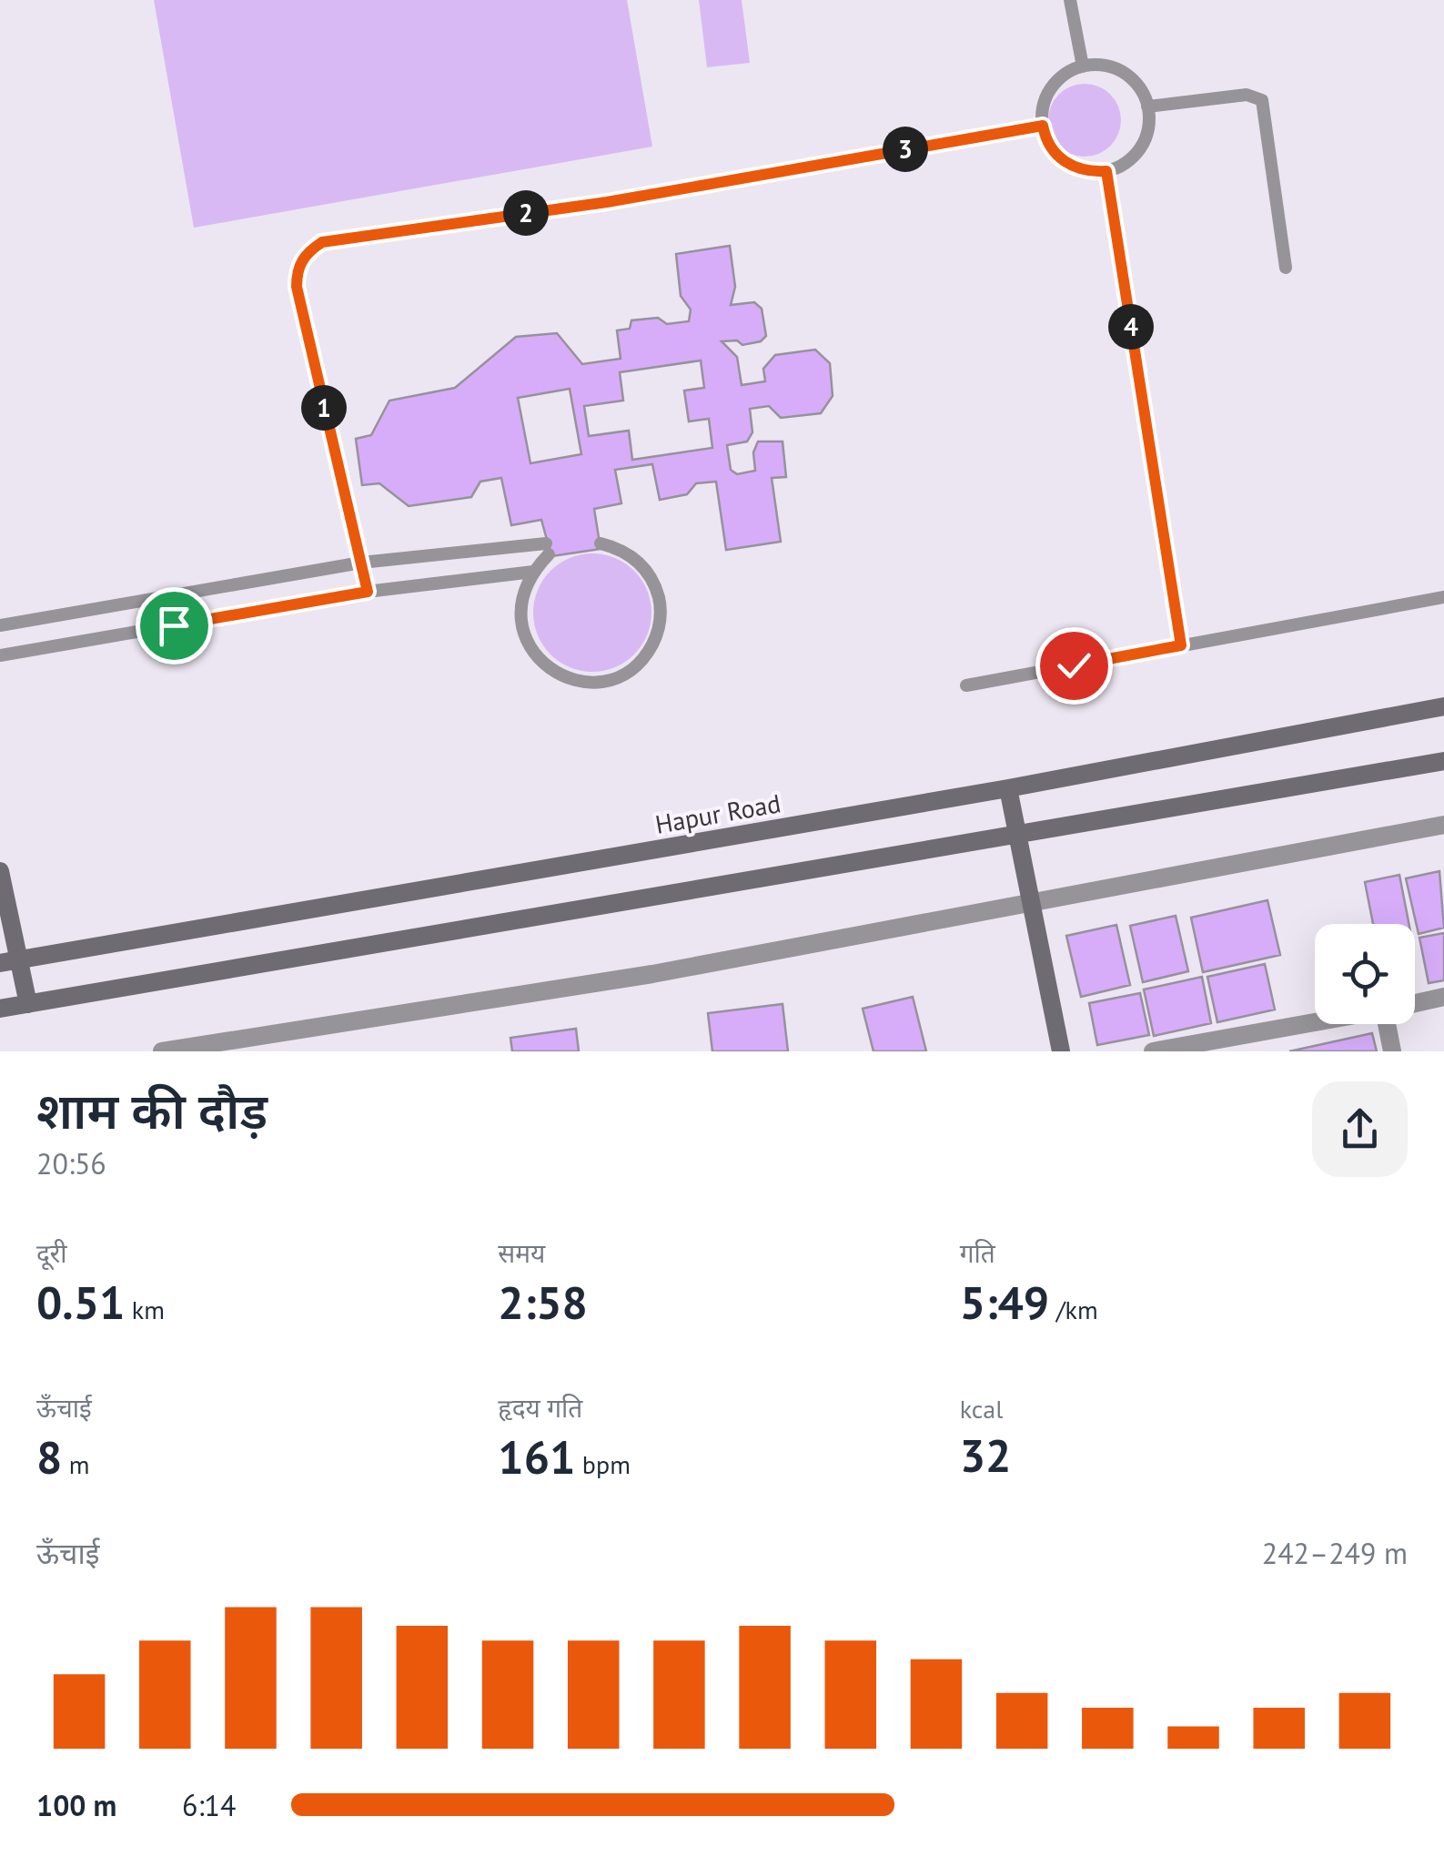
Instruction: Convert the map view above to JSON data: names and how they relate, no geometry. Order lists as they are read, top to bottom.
{
  "streets": {
    "main road": ["Hapur Road"]
  },
  "page": {
    "pins": [
      "3",
      "2",
      "4",
      "1"
    ],
    "heading": ["शाम की दौड़", "20:56"],
    "stats": [
      ["दूरी", "0.51 km"],
      ["समय", "2:58"],
      ["गति", "5:49 /km"],
      ["ऊँचाई", "8 m"],
      ["हृदय गति", "161 bpm"],
      ["kcal", "32"]
    ],
    "chart": ["ऊँचाई", "242–249 m"],
    "list": [
      {
        "name": "100 m",
        "note": "6:14"
      }
    ]
  }
}
